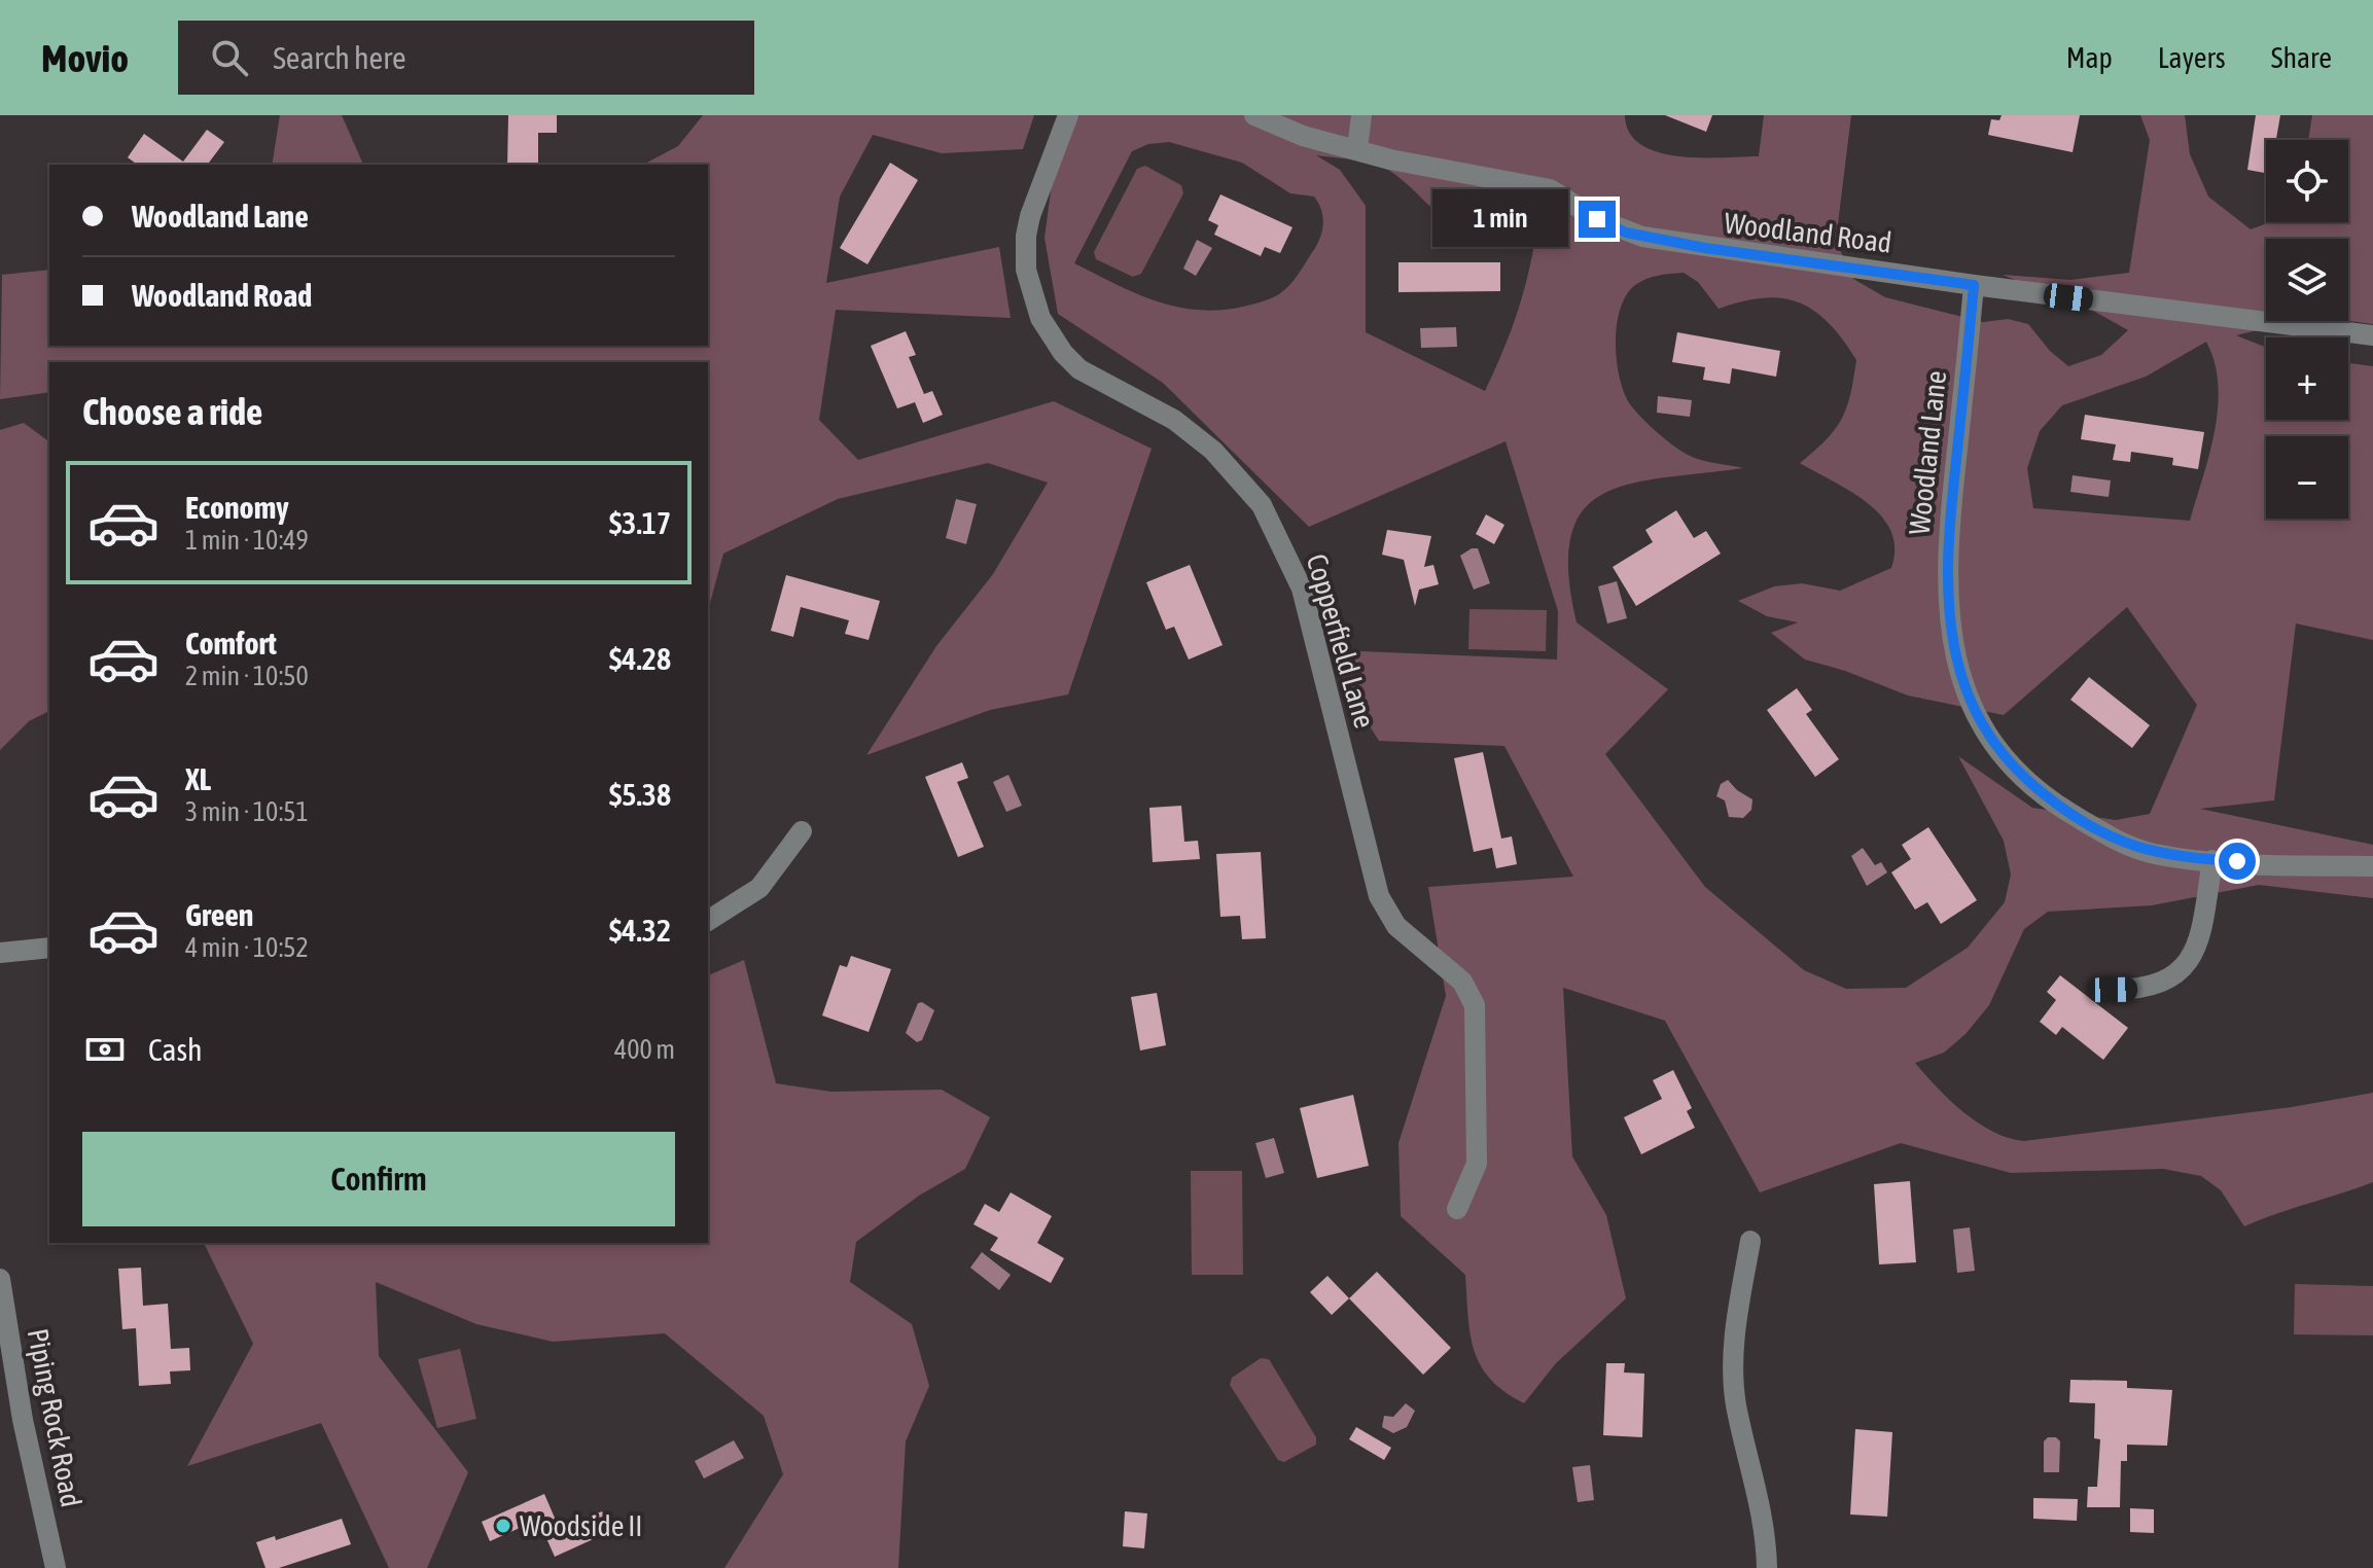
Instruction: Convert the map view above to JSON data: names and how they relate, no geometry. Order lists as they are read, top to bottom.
{
  "streets": {
    "street": [
      "Woodland Road",
      "Woodland Lane",
      "Copperfield Lane",
      "Piping Rock Road"
    ]
  },
  "crossings": [
    ["Woodland Road", "Woodland Lane"]
  ],
  "places": ["Woodside II"],
  "page": {
    "header": "Movio",
    "search": "Search here",
    "nav": ["Map", "Layers", "Share"],
    "map_buttons": ["+", "−"],
    "banner": ["Woodland Lane", "Woodland Road"],
    "bubble": "1 min",
    "heading": "Choose a ride",
    "list": [
      {
        "name": "Economy",
        "note": "1 min · 10:49",
        "value": "$3.17"
      },
      {
        "name": "Comfort",
        "note": "2 min · 10:50",
        "value": "$4.28"
      },
      {
        "name": "XL",
        "note": "3 min · 10:51",
        "value": "$5.38"
      },
      {
        "name": "Green",
        "note": "4 min · 10:52",
        "value": "$4.32"
      }
    ],
    "pay": ["Cash", "400 m"],
    "buttons": "Confirm"
  }
}
